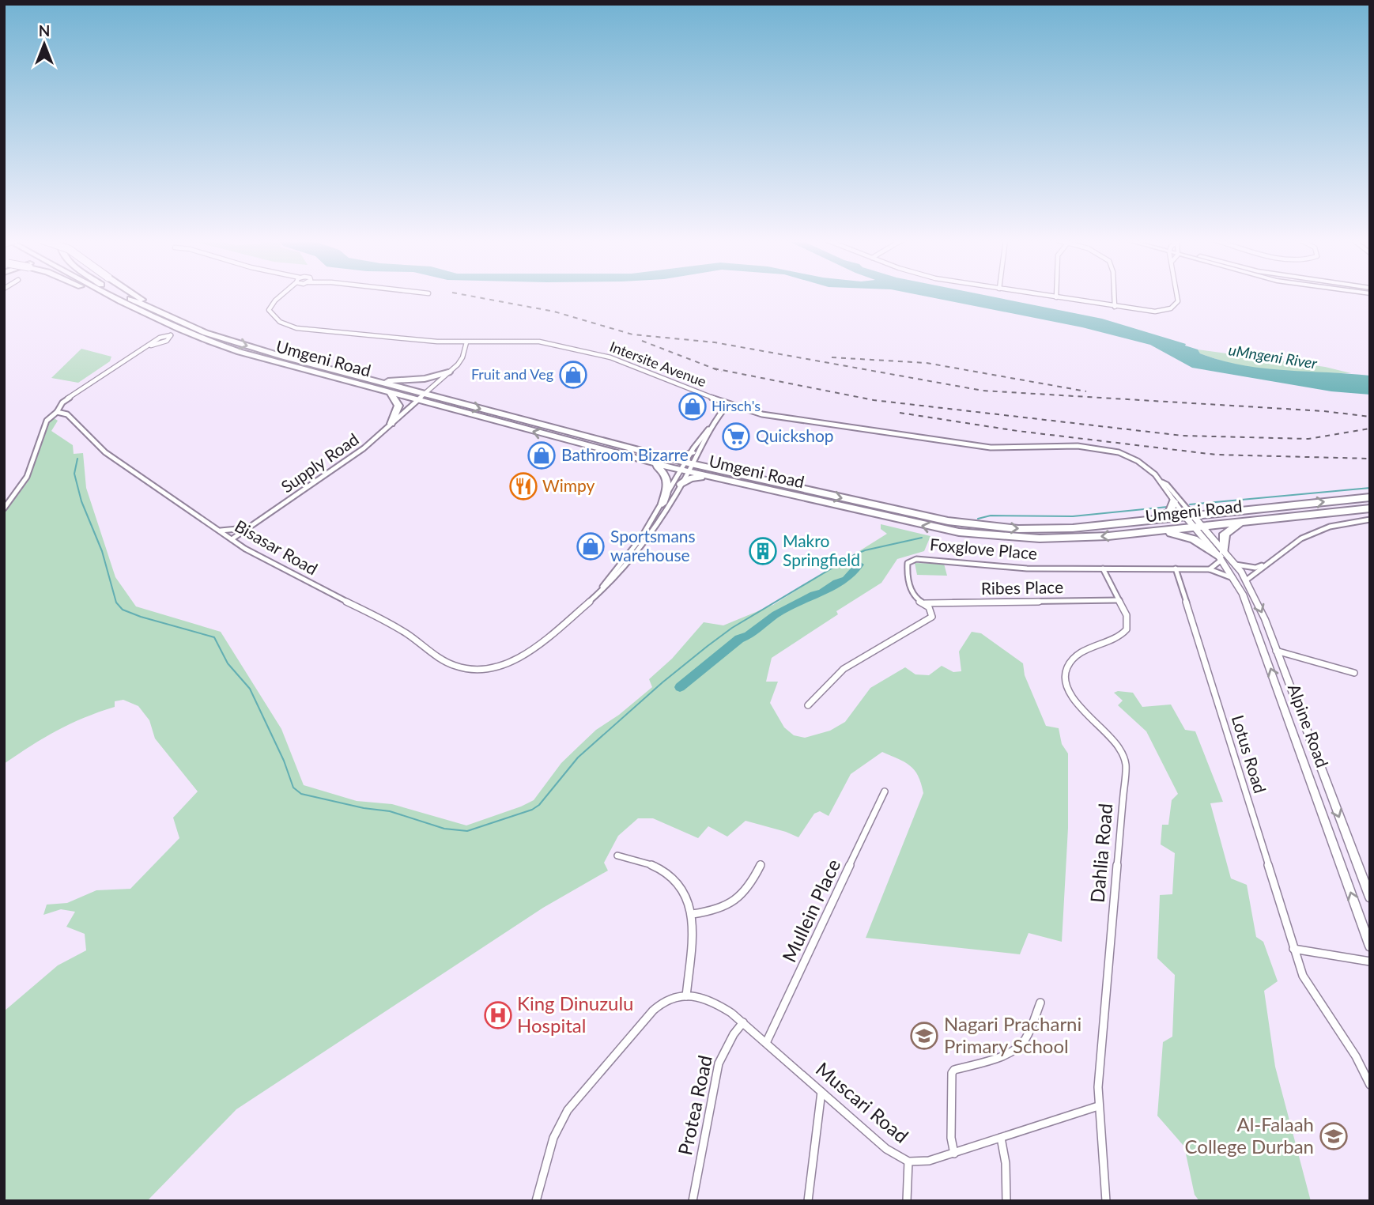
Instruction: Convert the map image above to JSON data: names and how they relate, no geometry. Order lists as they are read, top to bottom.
{
  "streets": {
    "highway": ["Umgeni Road"],
    "main road": ["Alpine Road"],
    "street": [
      "Intersite Avenue",
      "Supply Road",
      "Bisasar Road",
      "Foxglove Place",
      "Ribes Place",
      "Lotus Road",
      "Dahlia Road",
      "Mullein Place",
      "Muscari Road",
      "Protea Road"
    ]
  },
  "crossings": [
    ["Umgeni Road", "Intersite Avenue"],
    ["Umgeni Road", "Supply Road"],
    ["Umgeni Road", "Alpine Road"],
    ["Intersite Avenue", "Supply Road"],
    ["Intersite Avenue", "Alpine Road"],
    ["Supply Road", "Bisasar Road"],
    ["Foxglove Place", "Ribes Place"],
    ["Foxglove Place", "Alpine Road"],
    ["Foxglove Place", "Lotus Road"],
    ["Foxglove Place", "Dahlia Road"],
    ["Ribes Place", "Dahlia Road"],
    ["Dahlia Road", "Muscari Road"],
    ["Mullein Place", "Muscari Road"],
    ["Muscari Road", "Protea Road"]
  ],
  "water": ["uMngeni River"],
  "places": {
    "shop": [
      "Fruit and Veg",
      "Hirsch's",
      "Bathroom Bizarre",
      "Sportsmans warehouse"
    ],
    "supermarket": ["Quickshop"],
    "restaurant": ["Wimpy"],
    "building": ["Makro Springfield"],
    "hospital": ["King Dinuzulu Hospital"],
    "school or university": ["Nagari Pracharni Primary School", "Al-Falaah College Durban"]
  },
  "north": "top"
}
